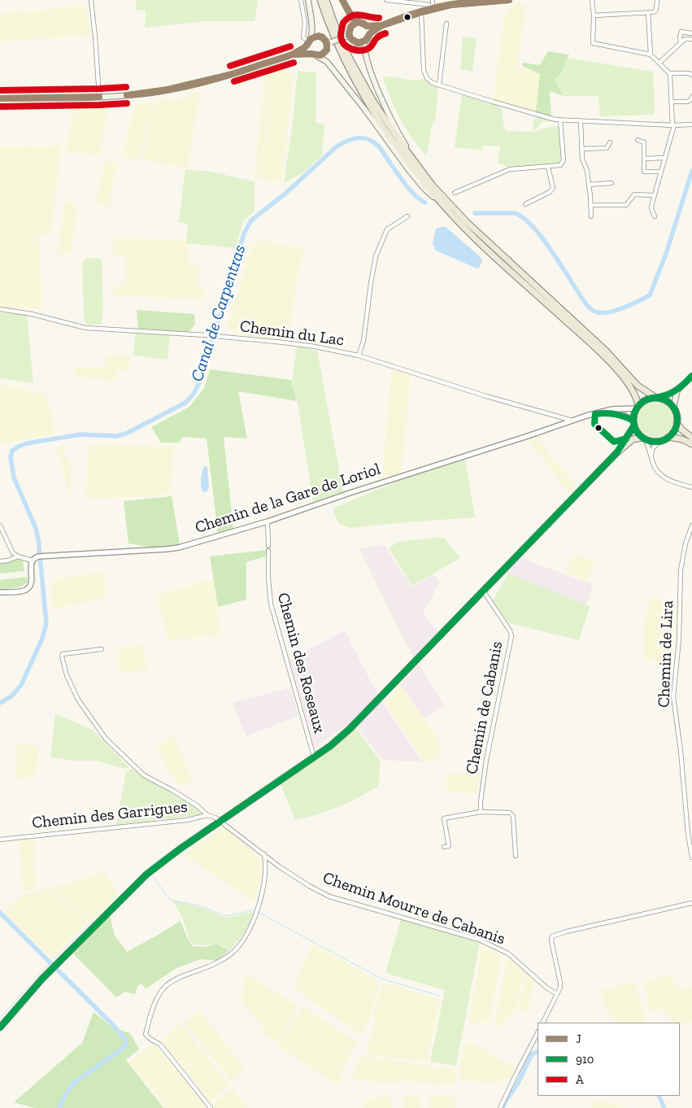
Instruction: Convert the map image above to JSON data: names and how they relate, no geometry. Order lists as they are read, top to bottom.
{
  "streets": {
    "street": [
      "Chemin du Lac",
      "Chemin de la Gare de Loriol",
      "Chemin de Lira",
      "Chemin des Roseaux",
      "Chemin de Cabanis",
      "Chemin des Garrigues",
      "Chemin Mourre de Cabanis"
    ]
  },
  "crossings": [
    ["Chemin du Lac", "Chemin de la Gare de Loriol"],
    ["Chemin de la Gare de Loriol", "Chemin des Roseaux"],
    ["Chemin des Garrigues", "Chemin Mourre de Cabanis"]
  ],
  "water": ["Canal de Carpentras"],
  "lines": ["transit line J", "transit line A", "transit line 910"],
  "legend": ["J", "910", "A"]
}
